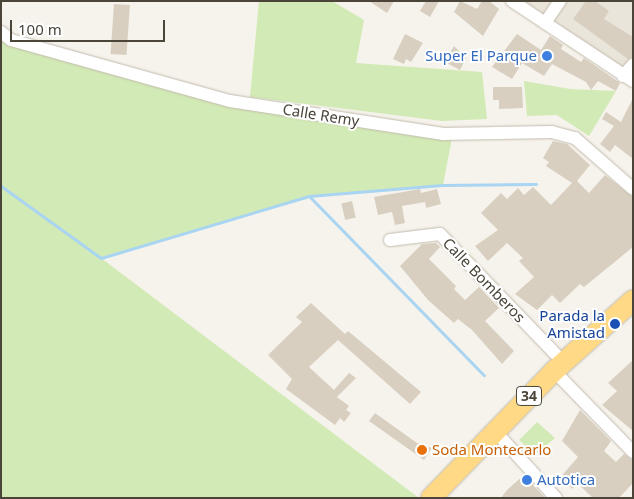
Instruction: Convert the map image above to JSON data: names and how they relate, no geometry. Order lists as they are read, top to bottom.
{
  "streets": {
    "highway": ["34"],
    "street": ["Calle Remy", "Calle Bomberos"]
  },
  "crossings": [
    ["Calle Bomberos", "34"]
  ],
  "places": [
    "Super El Parque",
    "Parada la Amistad",
    "Soda Montecarlo",
    "Autotica"
  ],
  "scale_bar": "100 m"
}
